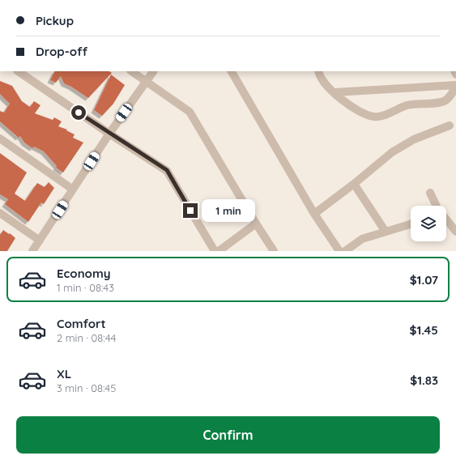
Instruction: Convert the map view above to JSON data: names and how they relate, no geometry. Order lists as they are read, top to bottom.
{
  "page": {
    "banner": ["Pickup", "Drop-off"],
    "bubble": "1 min",
    "list": [
      {
        "name": "Economy",
        "note": "1 min · 08:43",
        "value": "$1.07"
      },
      {
        "name": "Comfort",
        "note": "2 min · 08:44",
        "value": "$1.45"
      },
      {
        "name": "XL",
        "note": "3 min · 08:45",
        "value": "$1.83"
      }
    ],
    "buttons": "Confirm"
  }
}
